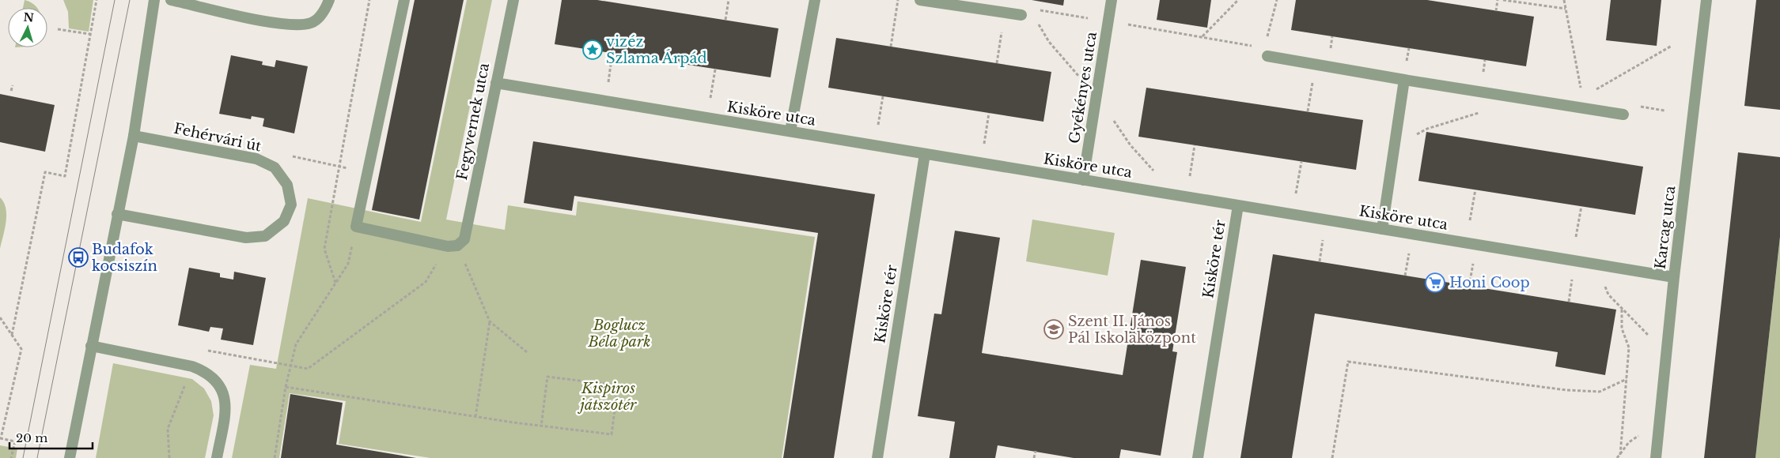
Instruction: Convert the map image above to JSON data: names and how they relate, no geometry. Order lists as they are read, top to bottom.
{
  "streets": {
    "street": [
      "Gyékényes utca",
      "Kisköre utca",
      "Fegyvernek utca",
      "Fehérvári út",
      "Karcag utca",
      "Kisköre tér"
    ]
  },
  "crossings": [
    ["Gyékényes utca", "Kisköre utca"],
    ["Kisköre utca", "Fegyvernek utca"],
    ["Kisköre utca", "Karcag utca"],
    ["Kisköre utca", "Kisköre tér"]
  ],
  "parks": ["Boglucz Béla park", "Kispiros játszótér"],
  "places": {
    "place": ["vizéz Szlama Árpád"],
    "bus stop": ["Budafok kocsiszín"],
    "supermarket": ["Honi Coop"],
    "school or university": ["Szent II. János Pál Iskolaközpont"]
  },
  "scale_bar": "20 m",
  "north": "top"
}
